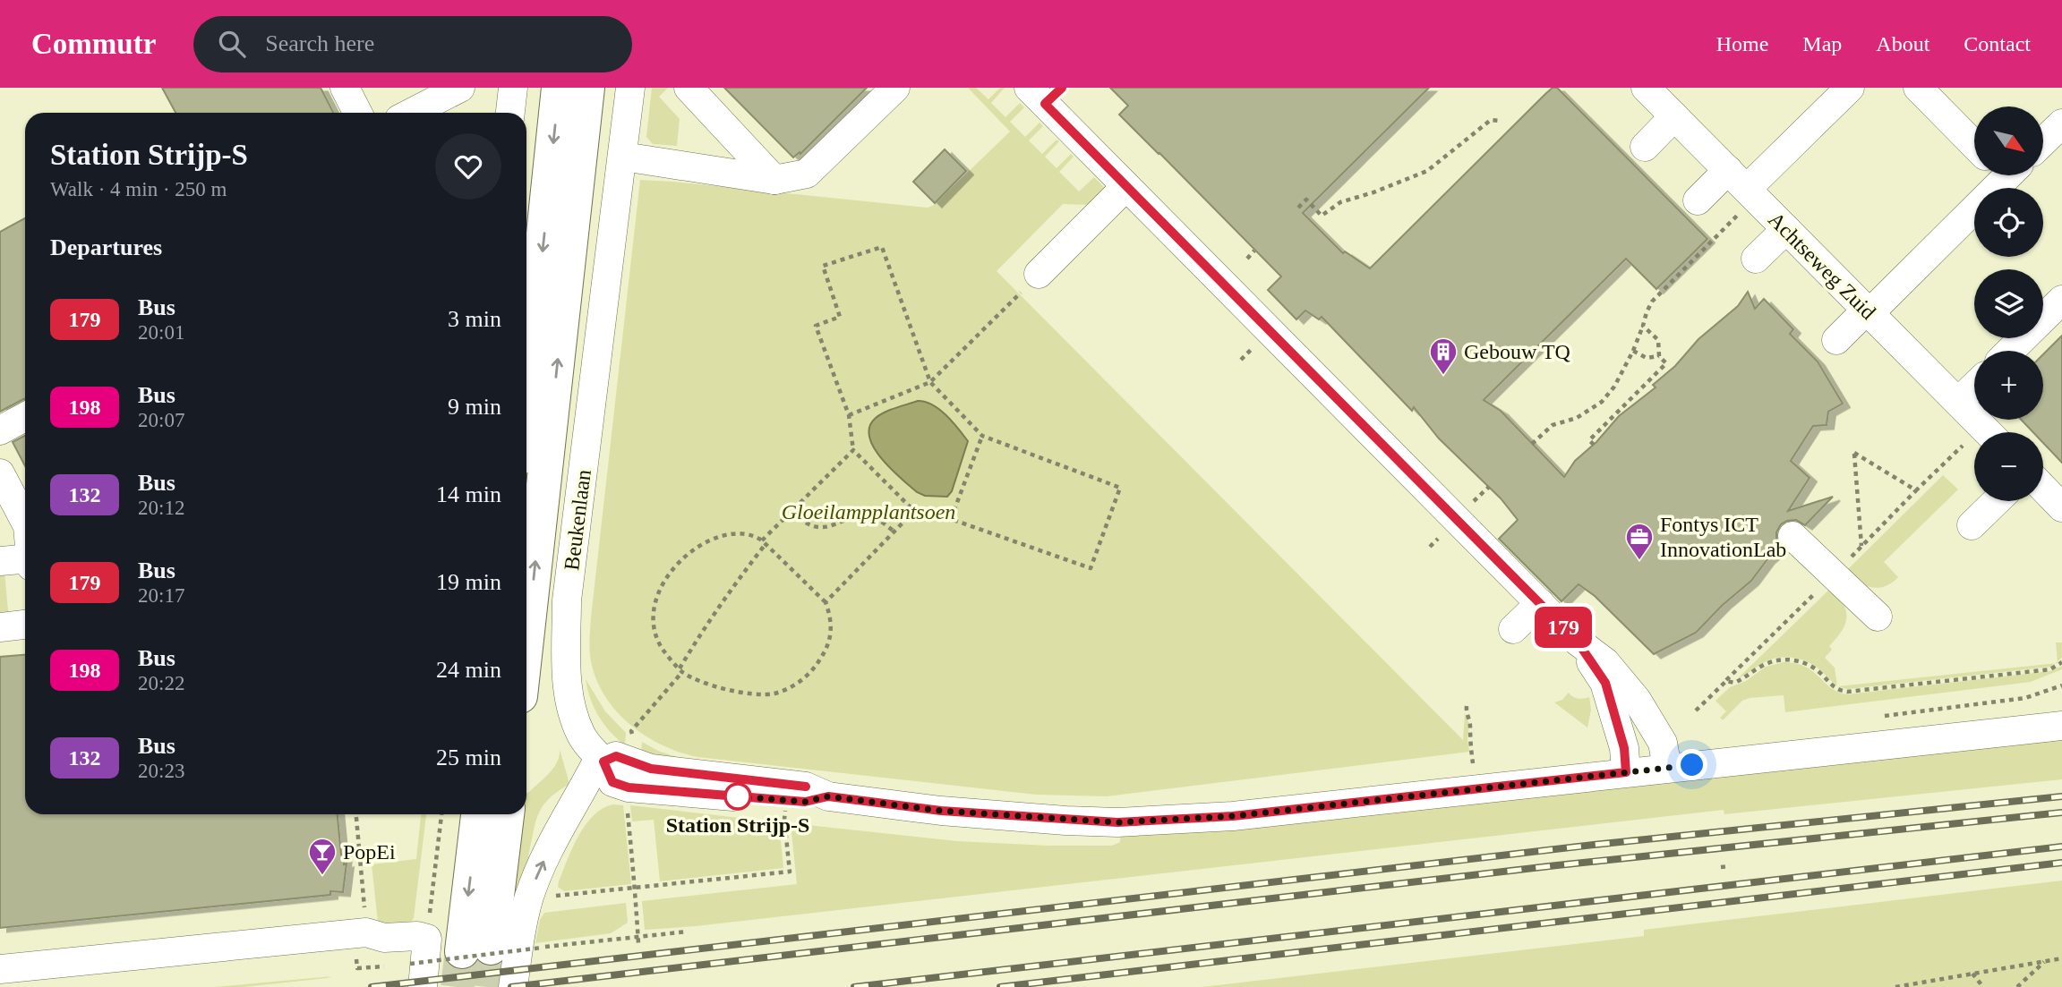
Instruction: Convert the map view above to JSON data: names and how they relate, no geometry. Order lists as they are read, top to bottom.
{
  "streets": {
    "main road": ["Beukenlaan"],
    "street": ["Achtseweg Zuid"]
  },
  "parks": ["Gloeilampplantsoen"],
  "places": {
    "building": ["Gebouw TQ"],
    "office": ["Fontys ICT InnovationLab"],
    "other": ["Station Strijp-S"],
    "bar": ["PopEi"]
  },
  "lines": ["bus line 179"],
  "north": "bottom right",
  "page": {
    "header": "Commutr",
    "search": "Search here",
    "nav": [
      "Home",
      "Map",
      "About",
      "Contact"
    ],
    "on_map": "179",
    "map_buttons": ["+", "−"],
    "heading": [
      ["Station Strijp-S", "Walk · 4 min · 250 m"],
      "Departures"
    ],
    "list": [
      {
        "mark": "179",
        "name": "Bus",
        "note": "20:01",
        "value": "3 min"
      },
      {
        "mark": "198",
        "name": "Bus",
        "note": "20:07",
        "value": "9 min"
      },
      {
        "mark": "132",
        "name": "Bus",
        "note": "20:12",
        "value": "14 min"
      },
      {
        "mark": "179",
        "name": "Bus",
        "note": "20:17",
        "value": "19 min"
      },
      {
        "mark": "198",
        "name": "Bus",
        "note": "20:22",
        "value": "24 min"
      },
      {
        "mark": "132",
        "name": "Bus",
        "note": "20:23",
        "value": "25 min"
      }
    ]
  }
}
